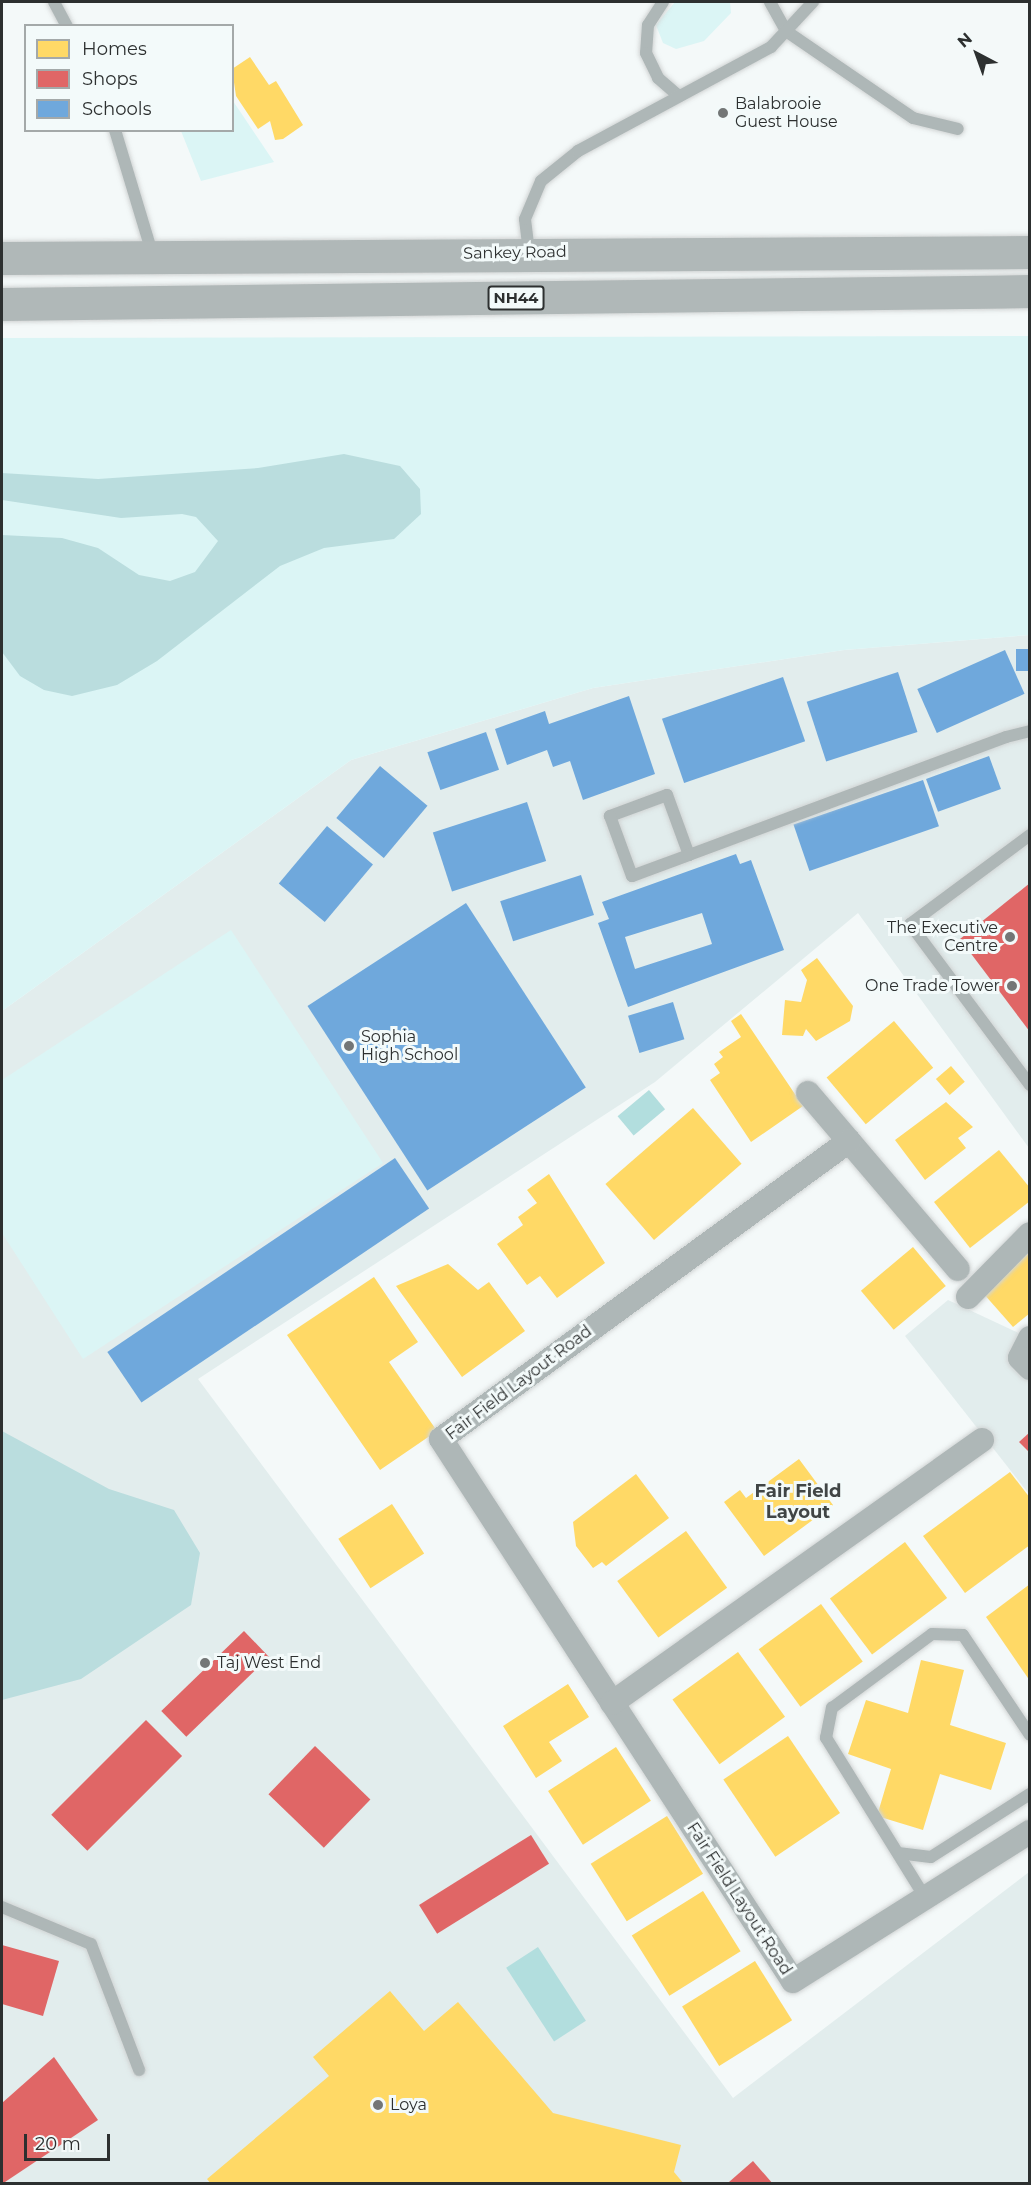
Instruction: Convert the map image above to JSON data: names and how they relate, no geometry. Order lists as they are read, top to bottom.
{
  "streets": {
    "main road": ["Sankey Road", "NH44"],
    "street": ["Fair Field Layout Road"]
  },
  "districts": ["Fair Field Layout"],
  "places": [
    "Balabrooie Guest House",
    "The Executive Centre",
    "One Trade Tower",
    "Sophia High School",
    "Taj West End",
    "Loya"
  ],
  "legend": ["Homes", "Shops", "Schools"],
  "scale_bar": "20 m",
  "north": "top left"
}
